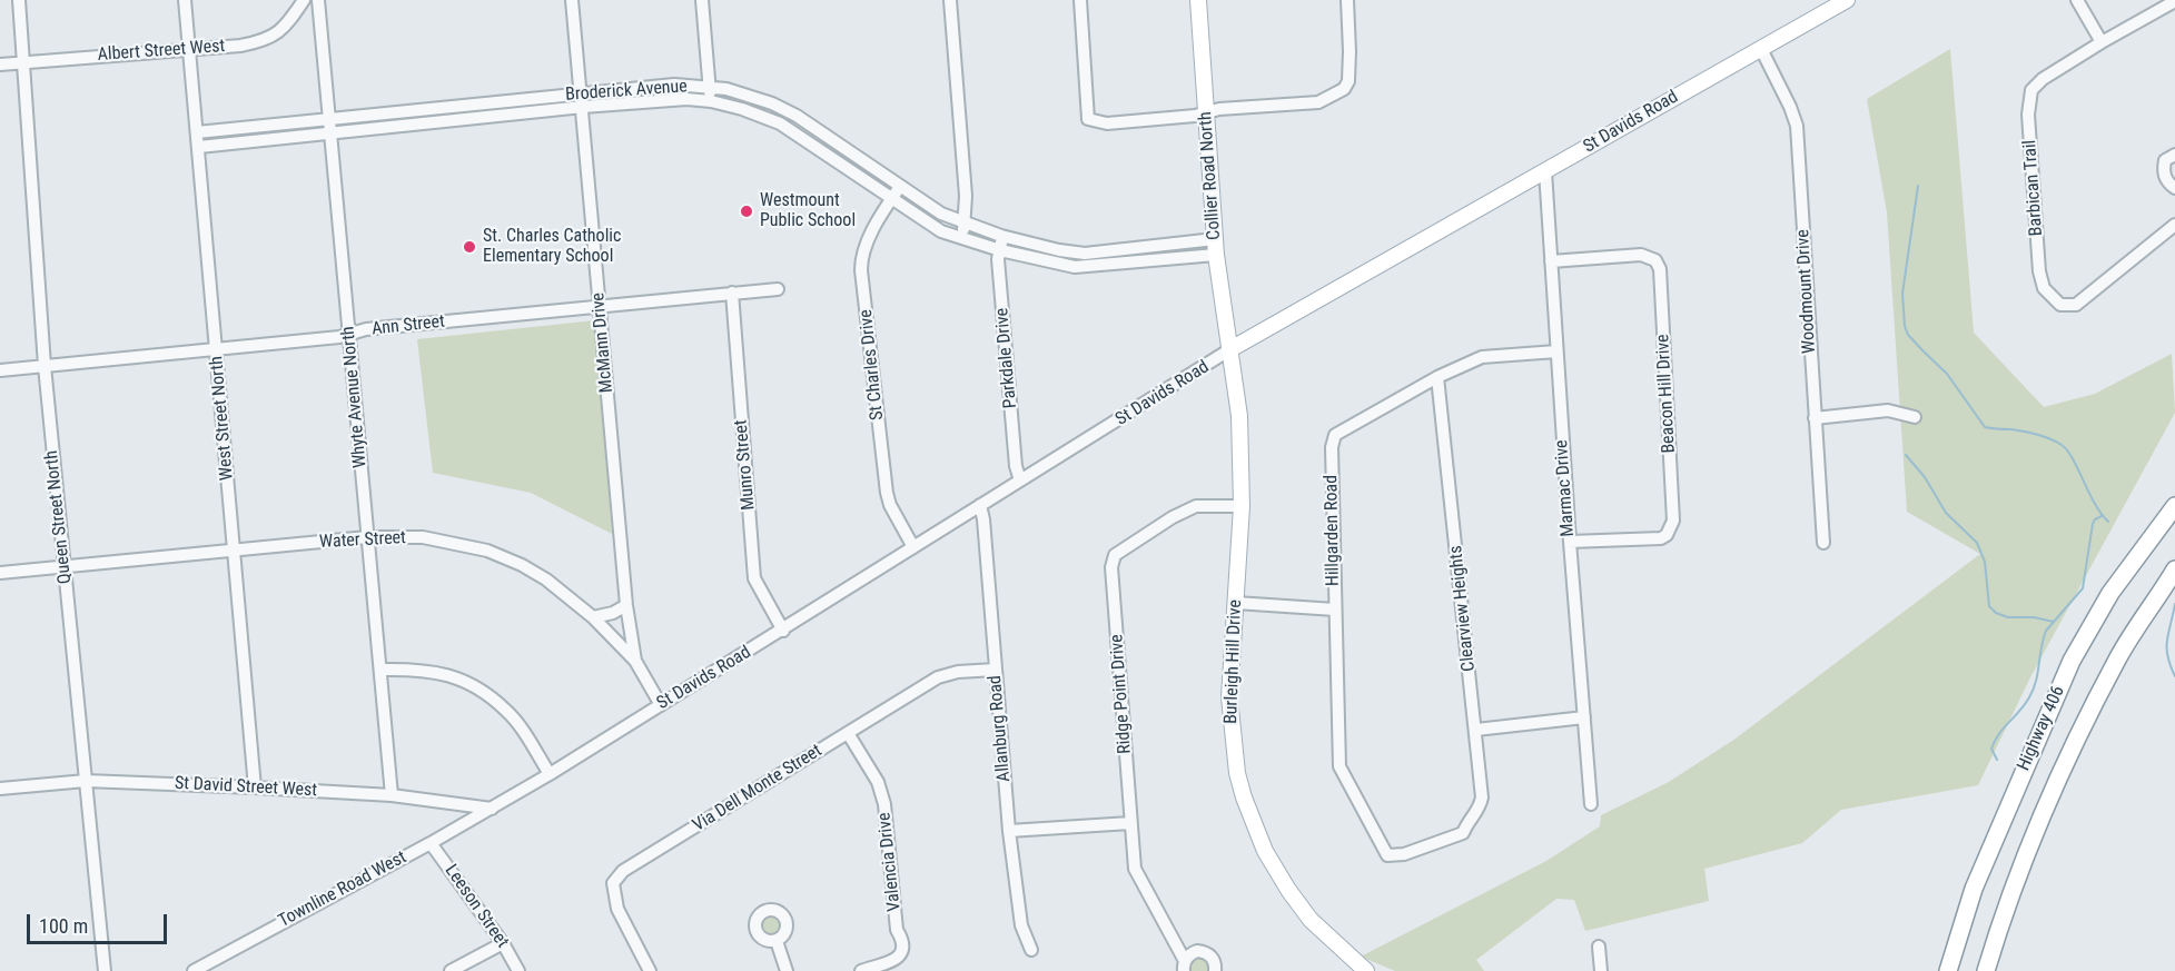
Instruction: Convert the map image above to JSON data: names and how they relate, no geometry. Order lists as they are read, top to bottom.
{
  "streets": {
    "highway": ["Highway 406"],
    "main road": ["St Davids Road", "Collier Road North", "Burleigh Hill Drive"],
    "street": [
      "Albert Street West",
      "Broderick Avenue",
      "Barbican Trail",
      "Woodmount Drive",
      "Ann Street",
      "McMann Drive",
      "Parkdale Drive",
      "St Charles Drive",
      "Beacon Hill Drive",
      "Whyte Avenue North",
      "West Street North",
      "Munro Street",
      "Marmac Drive",
      "Queen Street North",
      "Hillgarden Road",
      "Water Street",
      "Clearview Heights",
      "Ridge Point Drive",
      "Allanburg Road",
      "St David Street West",
      "Via Dell Monte Street",
      "Valencia Drive",
      "Townline Road West",
      "Leeson Street"
    ]
  },
  "crossings": [
    ["Albert Street West", "West Street North"],
    ["Albert Street West", "Queen Street North"],
    ["Broderick Avenue", "Collier Road North"],
    ["Broderick Avenue", "McMann Drive"],
    ["Broderick Avenue", "Parkdale Drive"],
    ["Broderick Avenue", "St Charles Drive"],
    ["Broderick Avenue", "Whyte Avenue North"],
    ["Broderick Avenue", "West Street North"],
    ["St Davids Road", "Collier Road North"],
    ["St Davids Road", "Woodmount Drive"],
    ["St Davids Road", "Parkdale Drive"],
    ["St Davids Road", "St Charles Drive"],
    ["St Davids Road", "Munro Street"],
    ["St Davids Road", "Marmac Drive"],
    ["St Davids Road", "Water Street"],
    ["St Davids Road", "Burleigh Hill Drive"],
    ["St Davids Road", "Allanburg Road"],
    ["St Davids Road", "St David Street West"],
    ["St Davids Road", "Townline Road West"],
    ["Collier Road North", "Burleigh Hill Drive"],
    ["Ann Street", "McMann Drive"],
    ["Ann Street", "Whyte Avenue North"],
    ["Ann Street", "West Street North"],
    ["Ann Street", "Munro Street"],
    ["Ann Street", "Queen Street North"],
    ["McMann Drive", "Water Street"],
    ["Beacon Hill Drive", "Marmac Drive"],
    ["Whyte Avenue North", "Water Street"],
    ["Whyte Avenue North", "St David Street West"],
    ["West Street North", "Water Street"],
    ["West Street North", "St David Street West"],
    ["Marmac Drive", "Hillgarden Road"],
    ["Queen Street North", "Water Street"],
    ["Queen Street North", "St David Street West"],
    ["Hillgarden Road", "Clearview Heights"],
    ["Burleigh Hill Drive", "Ridge Point Drive"],
    ["Allanburg Road", "Via Dell Monte Street"],
    ["St David Street West", "Townline Road West"],
    ["Via Dell Monte Street", "Valencia Drive"],
    ["Townline Road West", "Leeson Street"]
  ],
  "places": ["Westmount Public School", "St. Charles Catholic Elementary School"],
  "scale_bar": "100 m"
}
